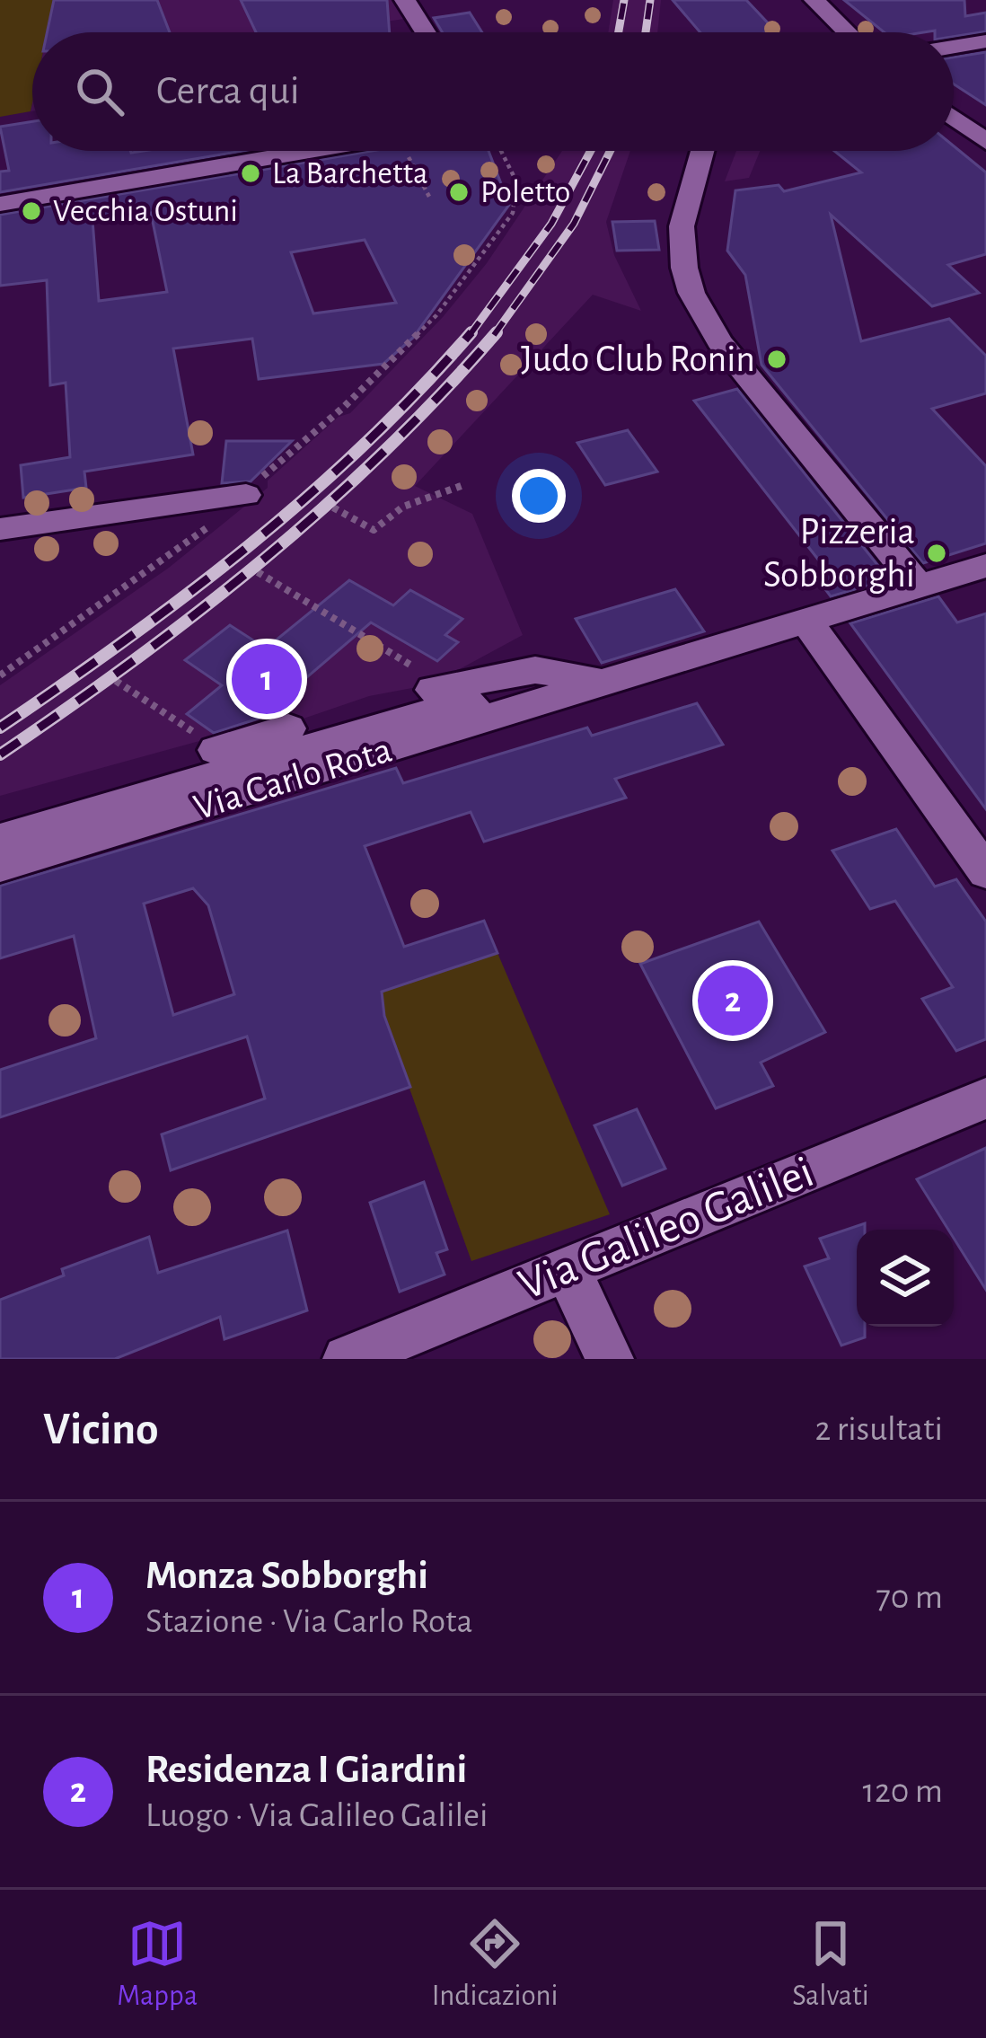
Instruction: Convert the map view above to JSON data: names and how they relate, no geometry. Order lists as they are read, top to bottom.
{
  "streets": {
    "street": ["Via Carlo Rota", "Via Galileo Galilei"]
  },
  "places": [
    "La Barchetta",
    "Poletto",
    "Vecchia Ostuni",
    "Judo Club Ronin",
    "Pizzeria Sobborghi"
  ],
  "page": {
    "search": "Cerca qui",
    "pins": ["1", "2"],
    "heading": ["Vicino", "2 risultati"],
    "list": [
      {
        "mark": "1",
        "name": "Monza Sobborghi",
        "note": "Stazione · Via Carlo Rota",
        "value": "70 m"
      },
      {
        "mark": "2",
        "name": "Residenza I Giardini",
        "note": "Luogo · Via Galileo Galilei",
        "value": "120 m"
      }
    ],
    "nav": ["Mappa", "Indicazioni", "Salvati"]
  }
}
